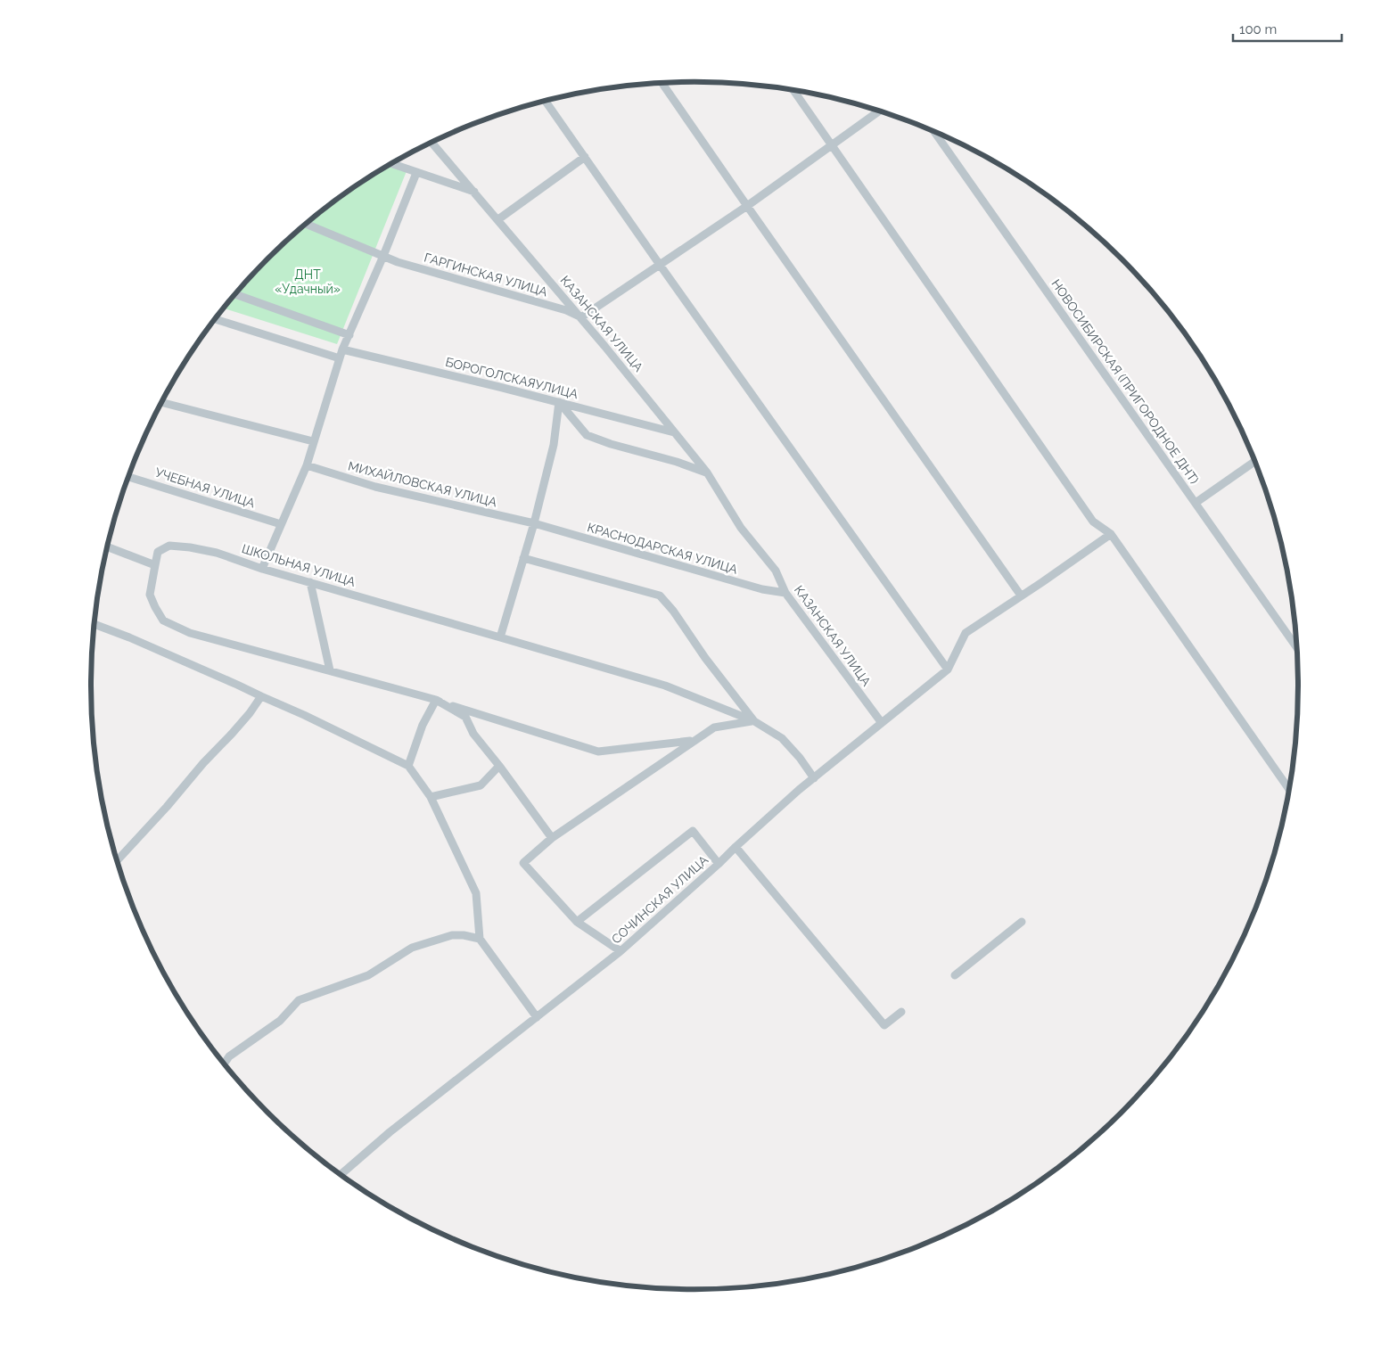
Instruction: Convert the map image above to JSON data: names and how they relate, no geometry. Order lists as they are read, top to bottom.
{
  "streets": {
    "street": [
      "ГАРГИНСКАЯ УЛИЦА",
      "КАЗАНСКАЯ УЛИЦА",
      "БОРОГОЛСКАЯУЛИЦА",
      "НОВОСИБИРСКАЯ (ПРИГОРОДНОЕ ДНТ)",
      "МИХАЙЛОВСКАЯ УЛИЦА",
      "УЧЕБНАЯ УЛИЦА",
      "КРАСНОДАРСКАЯ УЛИЦА",
      "ШКОЛЬНАЯ УЛИЦА",
      "СОЧИНСКАЯ УЛИЦА"
    ]
  },
  "crossings": [
    ["ГАРГИНСКАЯ УЛИЦА", "КАЗАНСКАЯ УЛИЦА"],
    ["КАЗАНСКАЯ УЛИЦА", "БОРОГОЛСКАЯУЛИЦА"],
    ["КАЗАНСКАЯ УЛИЦА", "КРАСНОДАРСКАЯ УЛИЦА"],
    ["МИХАЙЛОВСКАЯ УЛИЦА", "КРАСНОДАРСКАЯ УЛИЦА"]
  ],
  "parks": ["ДНТ «Удачный»"],
  "scale_bar": "100 m"
}
